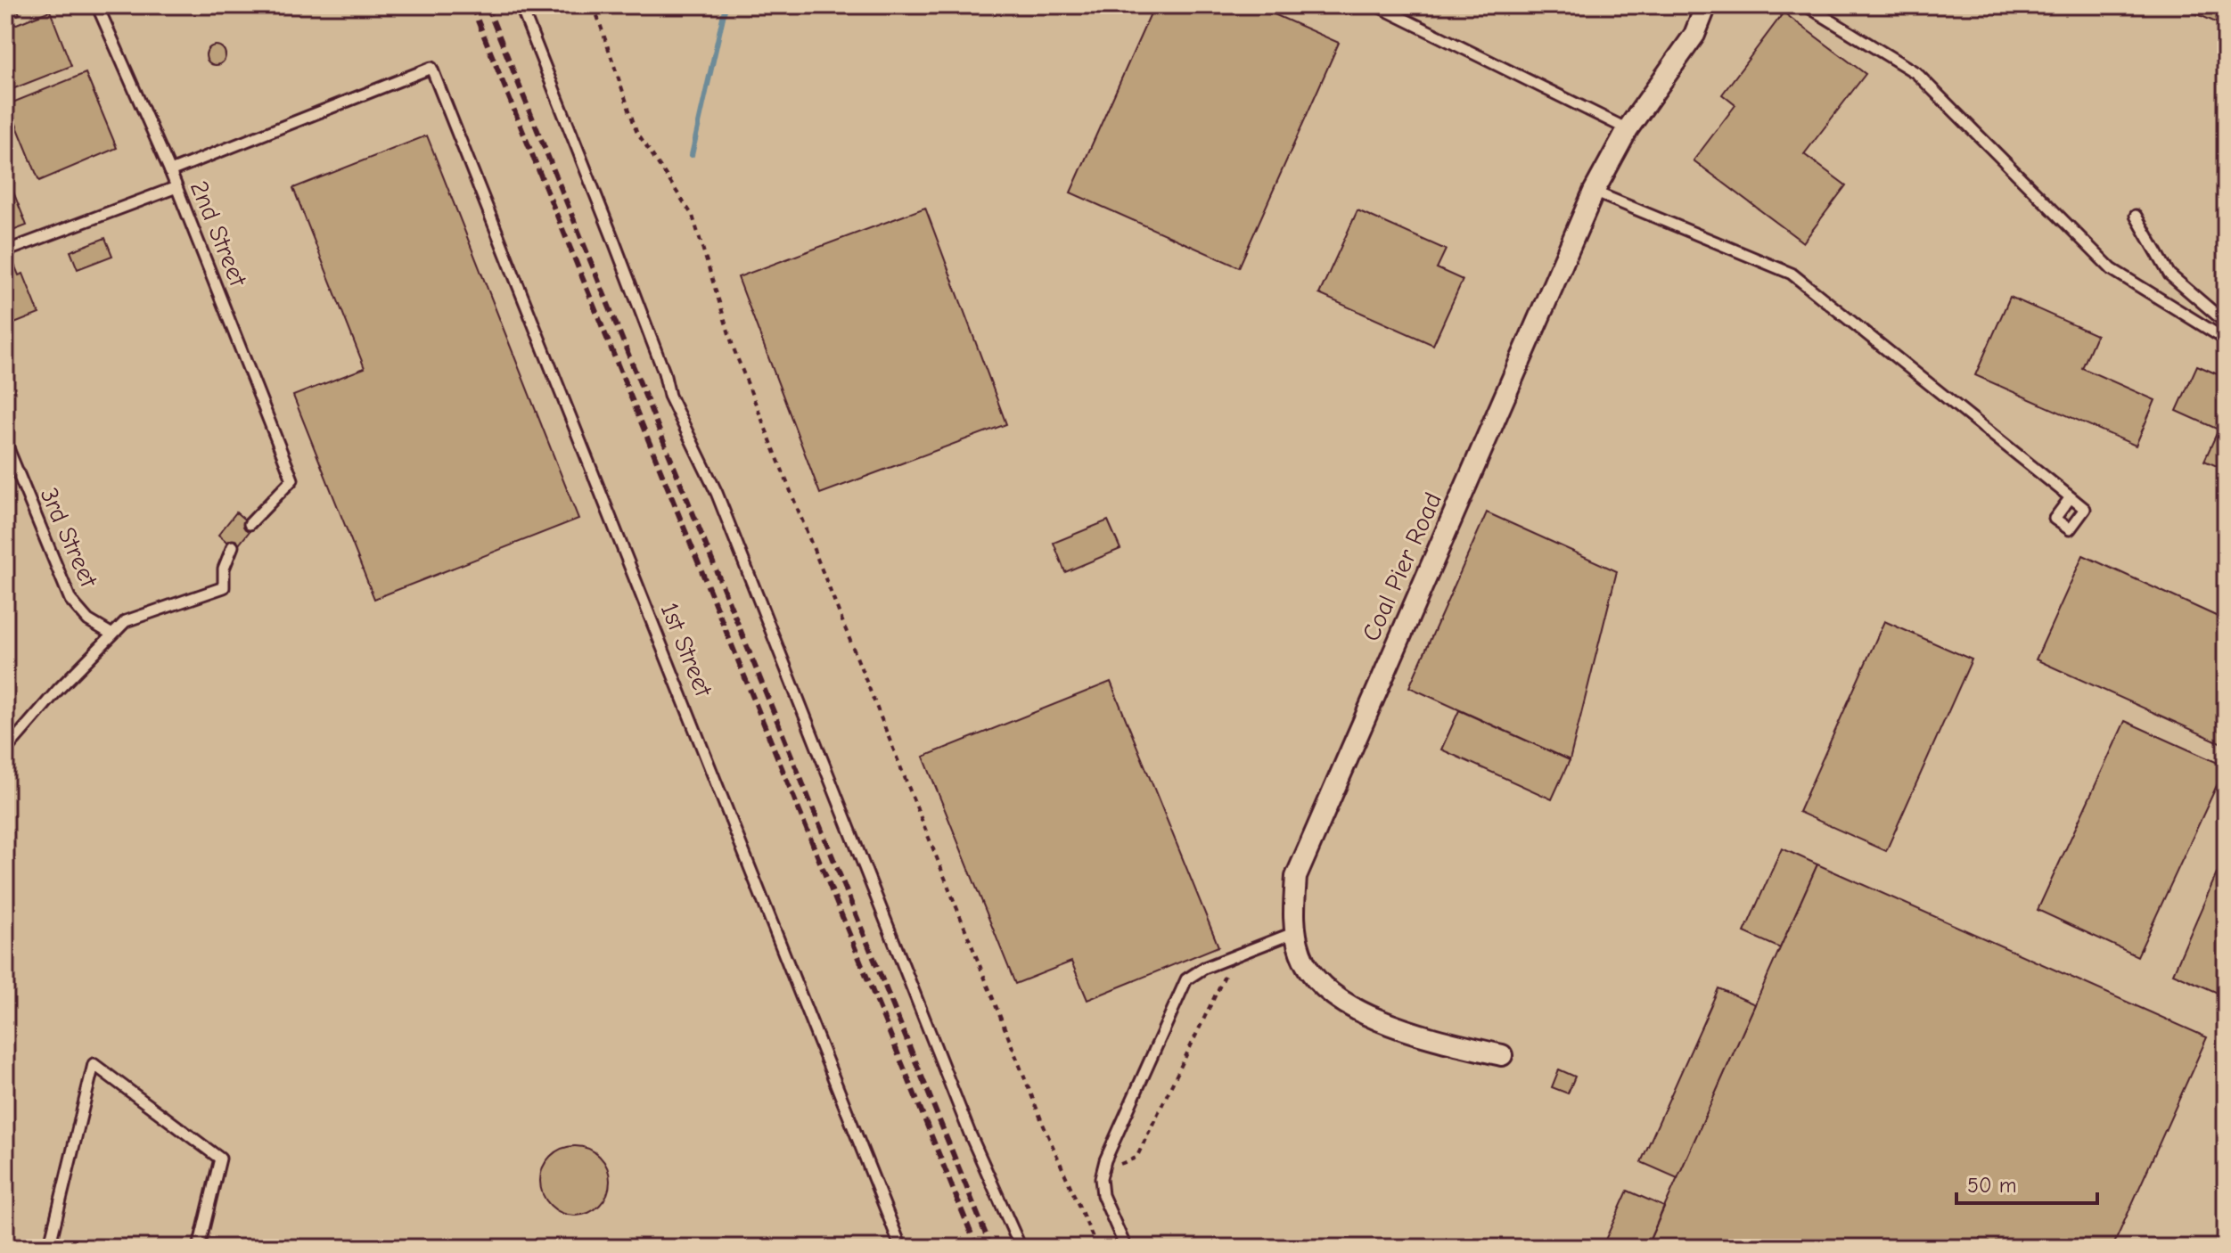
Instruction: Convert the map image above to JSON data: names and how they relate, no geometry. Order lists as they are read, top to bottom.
{
  "streets": {
    "street": ["Coal Pier Road"],
    "lane": ["2nd Street", "3rd Street", "1st Street"]
  },
  "crossings": [
    ["2nd Street", "1st Street"]
  ],
  "scale_bar": "50 m"
}
